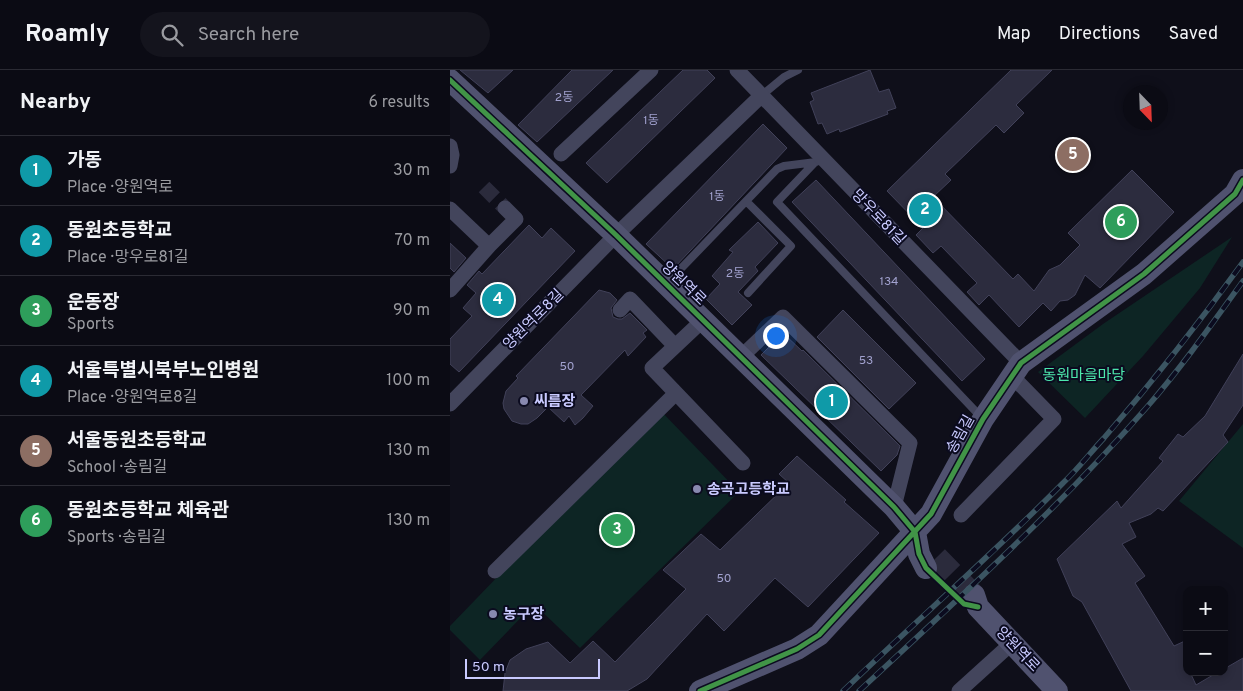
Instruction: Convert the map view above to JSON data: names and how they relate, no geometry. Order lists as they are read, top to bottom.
{
  "streets": {
    "street": [
      "망우로81길",
      "양원역로",
      "양원역로8길",
      "송림길"
    ]
  },
  "crossings": [
    ["망우로81길", "송림길"],
    ["양원역로", "양원역로8길"],
    ["양원역로", "송림길"]
  ],
  "parks": ["동원마을마당"],
  "places": ["씨름장", "송곡고등학교", "농구장"],
  "house_numbers": [
    "2동",
    "1동",
    "1동",
    "2동",
    "134",
    "53",
    "50",
    "50"
  ],
  "scale_bar": "50 m",
  "north": "bottom right",
  "page": {
    "header": "Roamly",
    "search": "Search here",
    "nav": ["Map", "Directions", "Saved"],
    "heading": ["Nearby", "6 results"],
    "list": [
      {
        "mark": "1",
        "name": "가동",
        "note": "Place · 양원역로",
        "value": "30 m"
      },
      {
        "mark": "2",
        "name": "동원초등학교",
        "note": "Place · 망우로81길",
        "value": "70 m"
      },
      {
        "mark": "3",
        "name": "운동장",
        "note": "Sports",
        "value": "90 m"
      },
      {
        "mark": "4",
        "name": "서울특별시북부노인병원",
        "note": "Place · 양원역로8길",
        "value": "100 m"
      },
      {
        "mark": "5",
        "name": "서울동원초등학교",
        "note": "School · 송림길",
        "value": "130 m"
      },
      {
        "mark": "6",
        "name": "동원초등학교 체육관",
        "note": "Sports · 송림길",
        "value": "130 m"
      }
    ],
    "pins": [
      "5",
      "2",
      "6",
      "4",
      "1",
      "3"
    ],
    "map_buttons": ["+", "−"],
    "scale": "50 m"
  }
}
